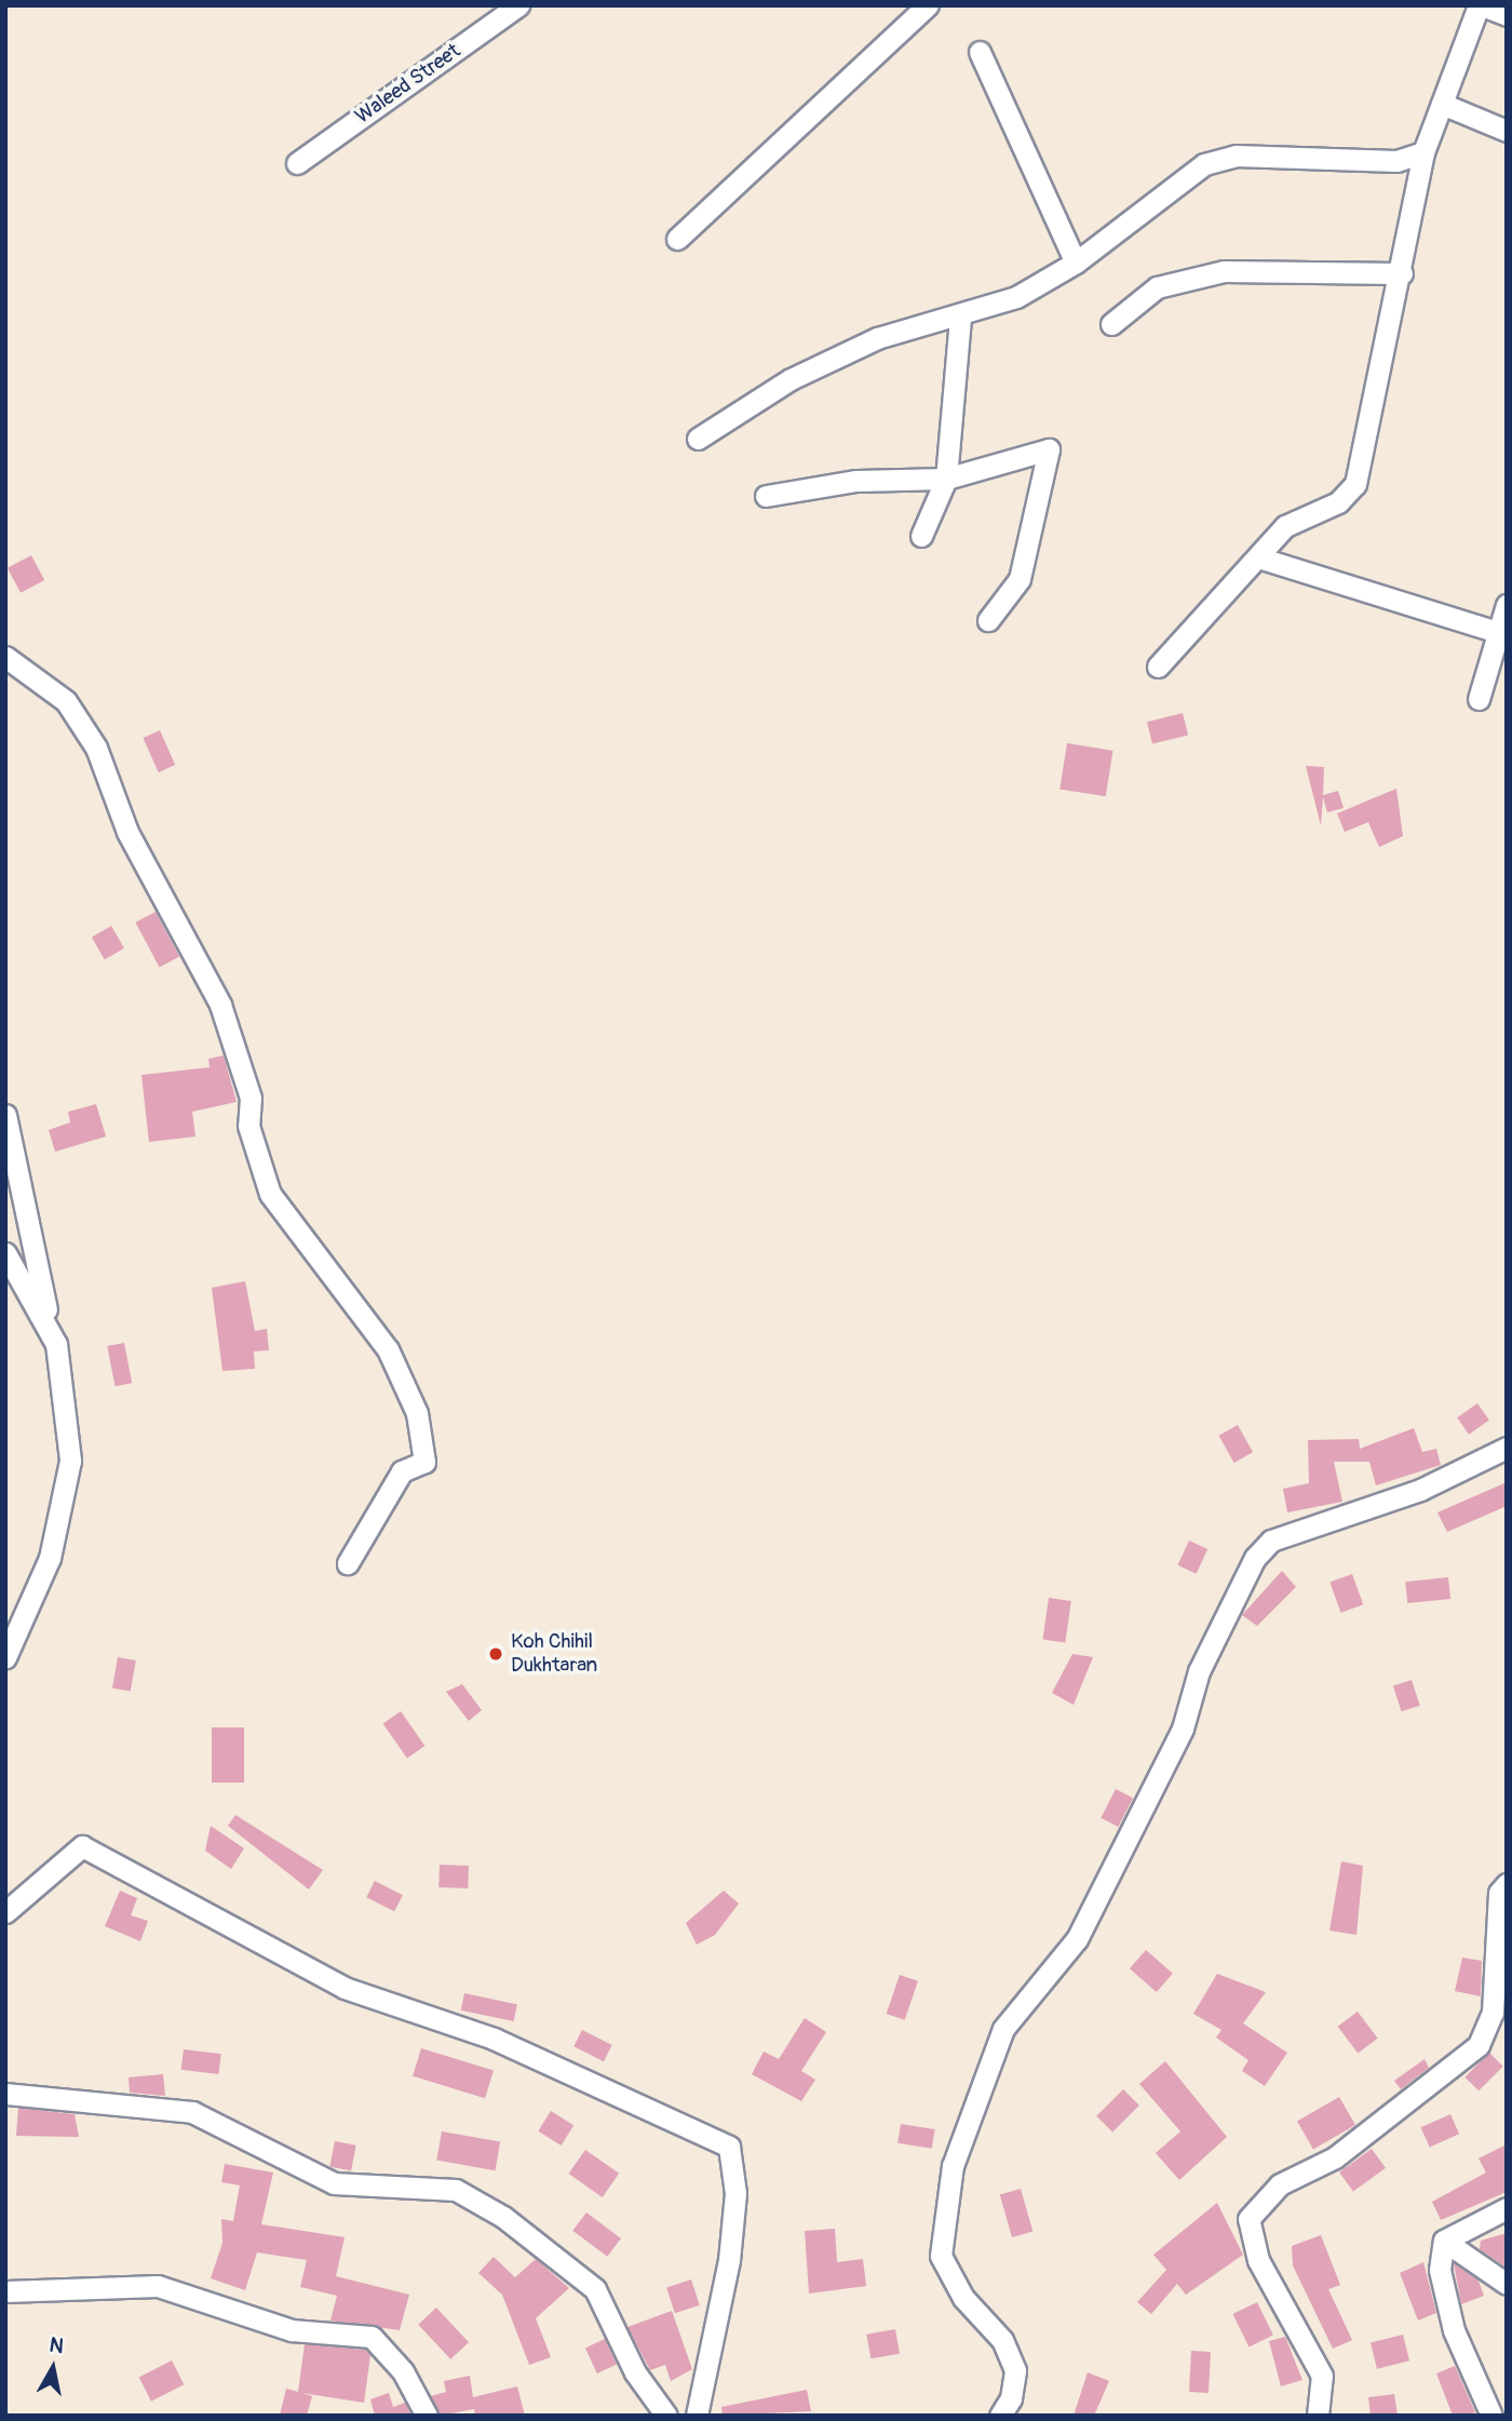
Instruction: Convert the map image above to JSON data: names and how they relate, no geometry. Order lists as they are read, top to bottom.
{
  "streets": {
    "street": ["Waleed Street"]
  },
  "places": ["Koh Chihil Dukhtaran"],
  "north": "top"
}
